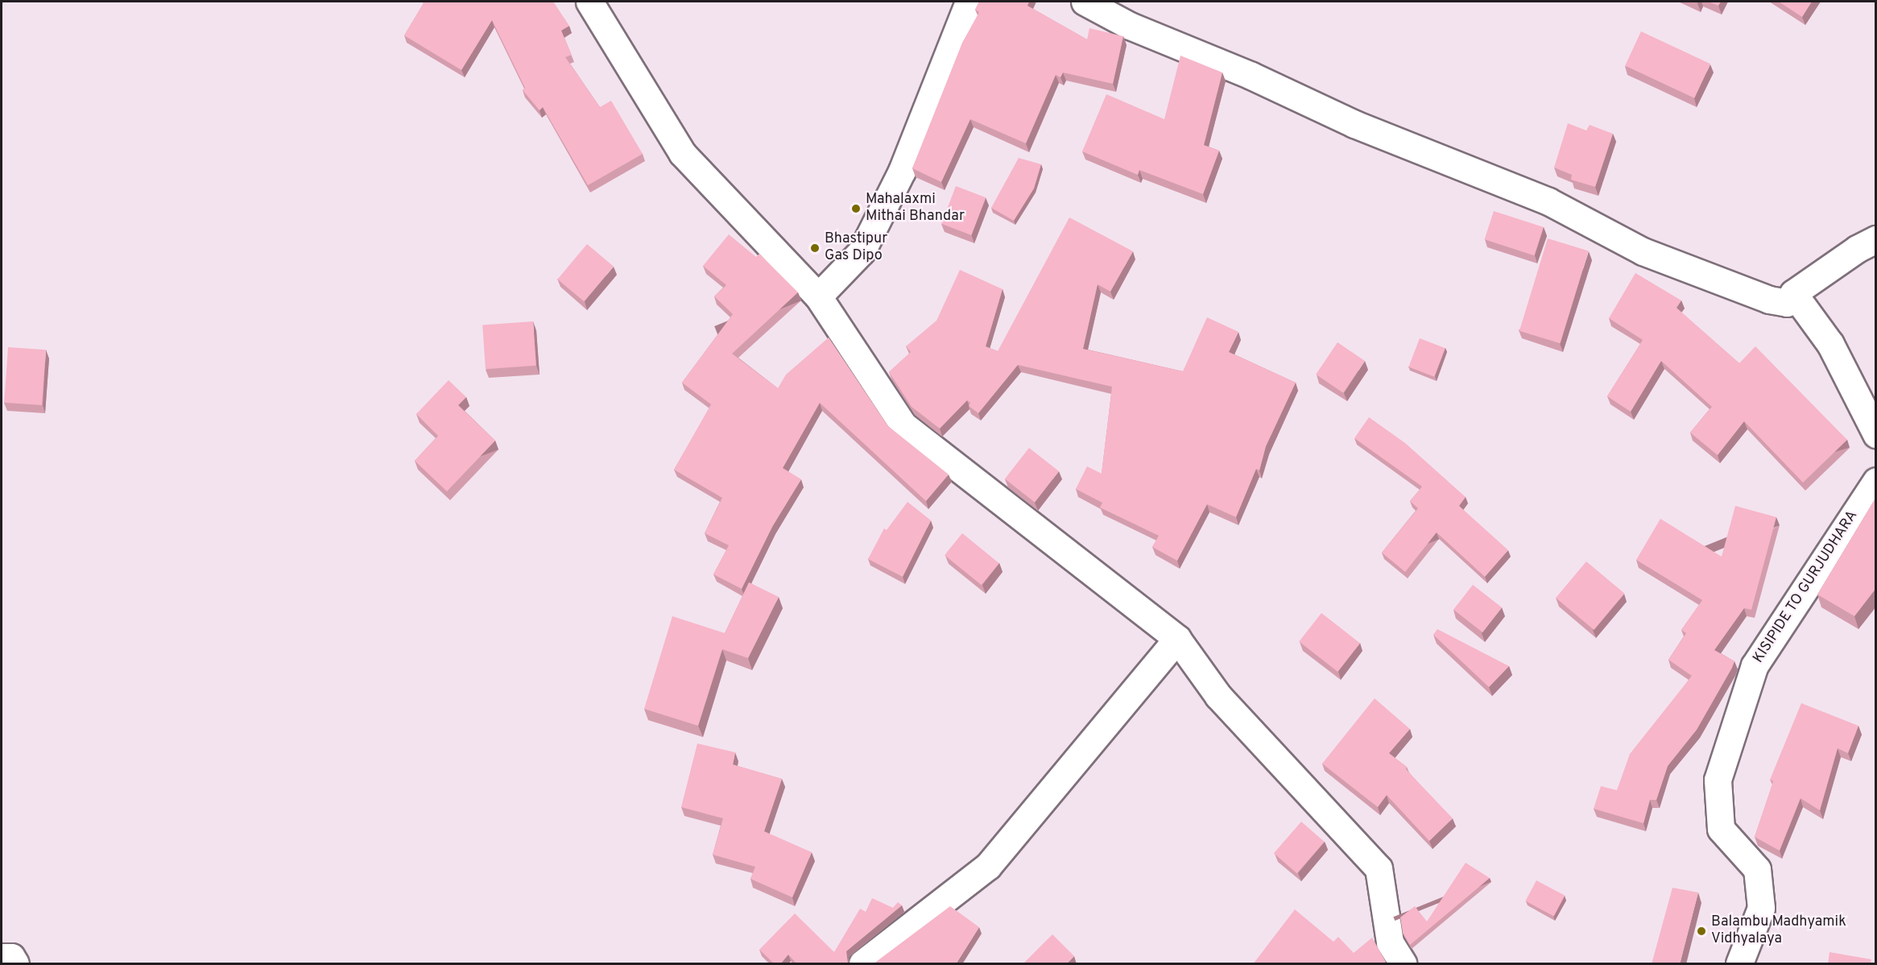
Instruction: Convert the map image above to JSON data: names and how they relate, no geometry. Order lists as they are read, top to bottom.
{
  "streets": {
    "street": ["KISIPIDE TO GURJUDHARA"]
  },
  "places": ["Mahalaxmi Mithai Bhandar", "Bhastipur Gas Dipo", "Balambu Madhyamik Vidhyalaya"]
}
